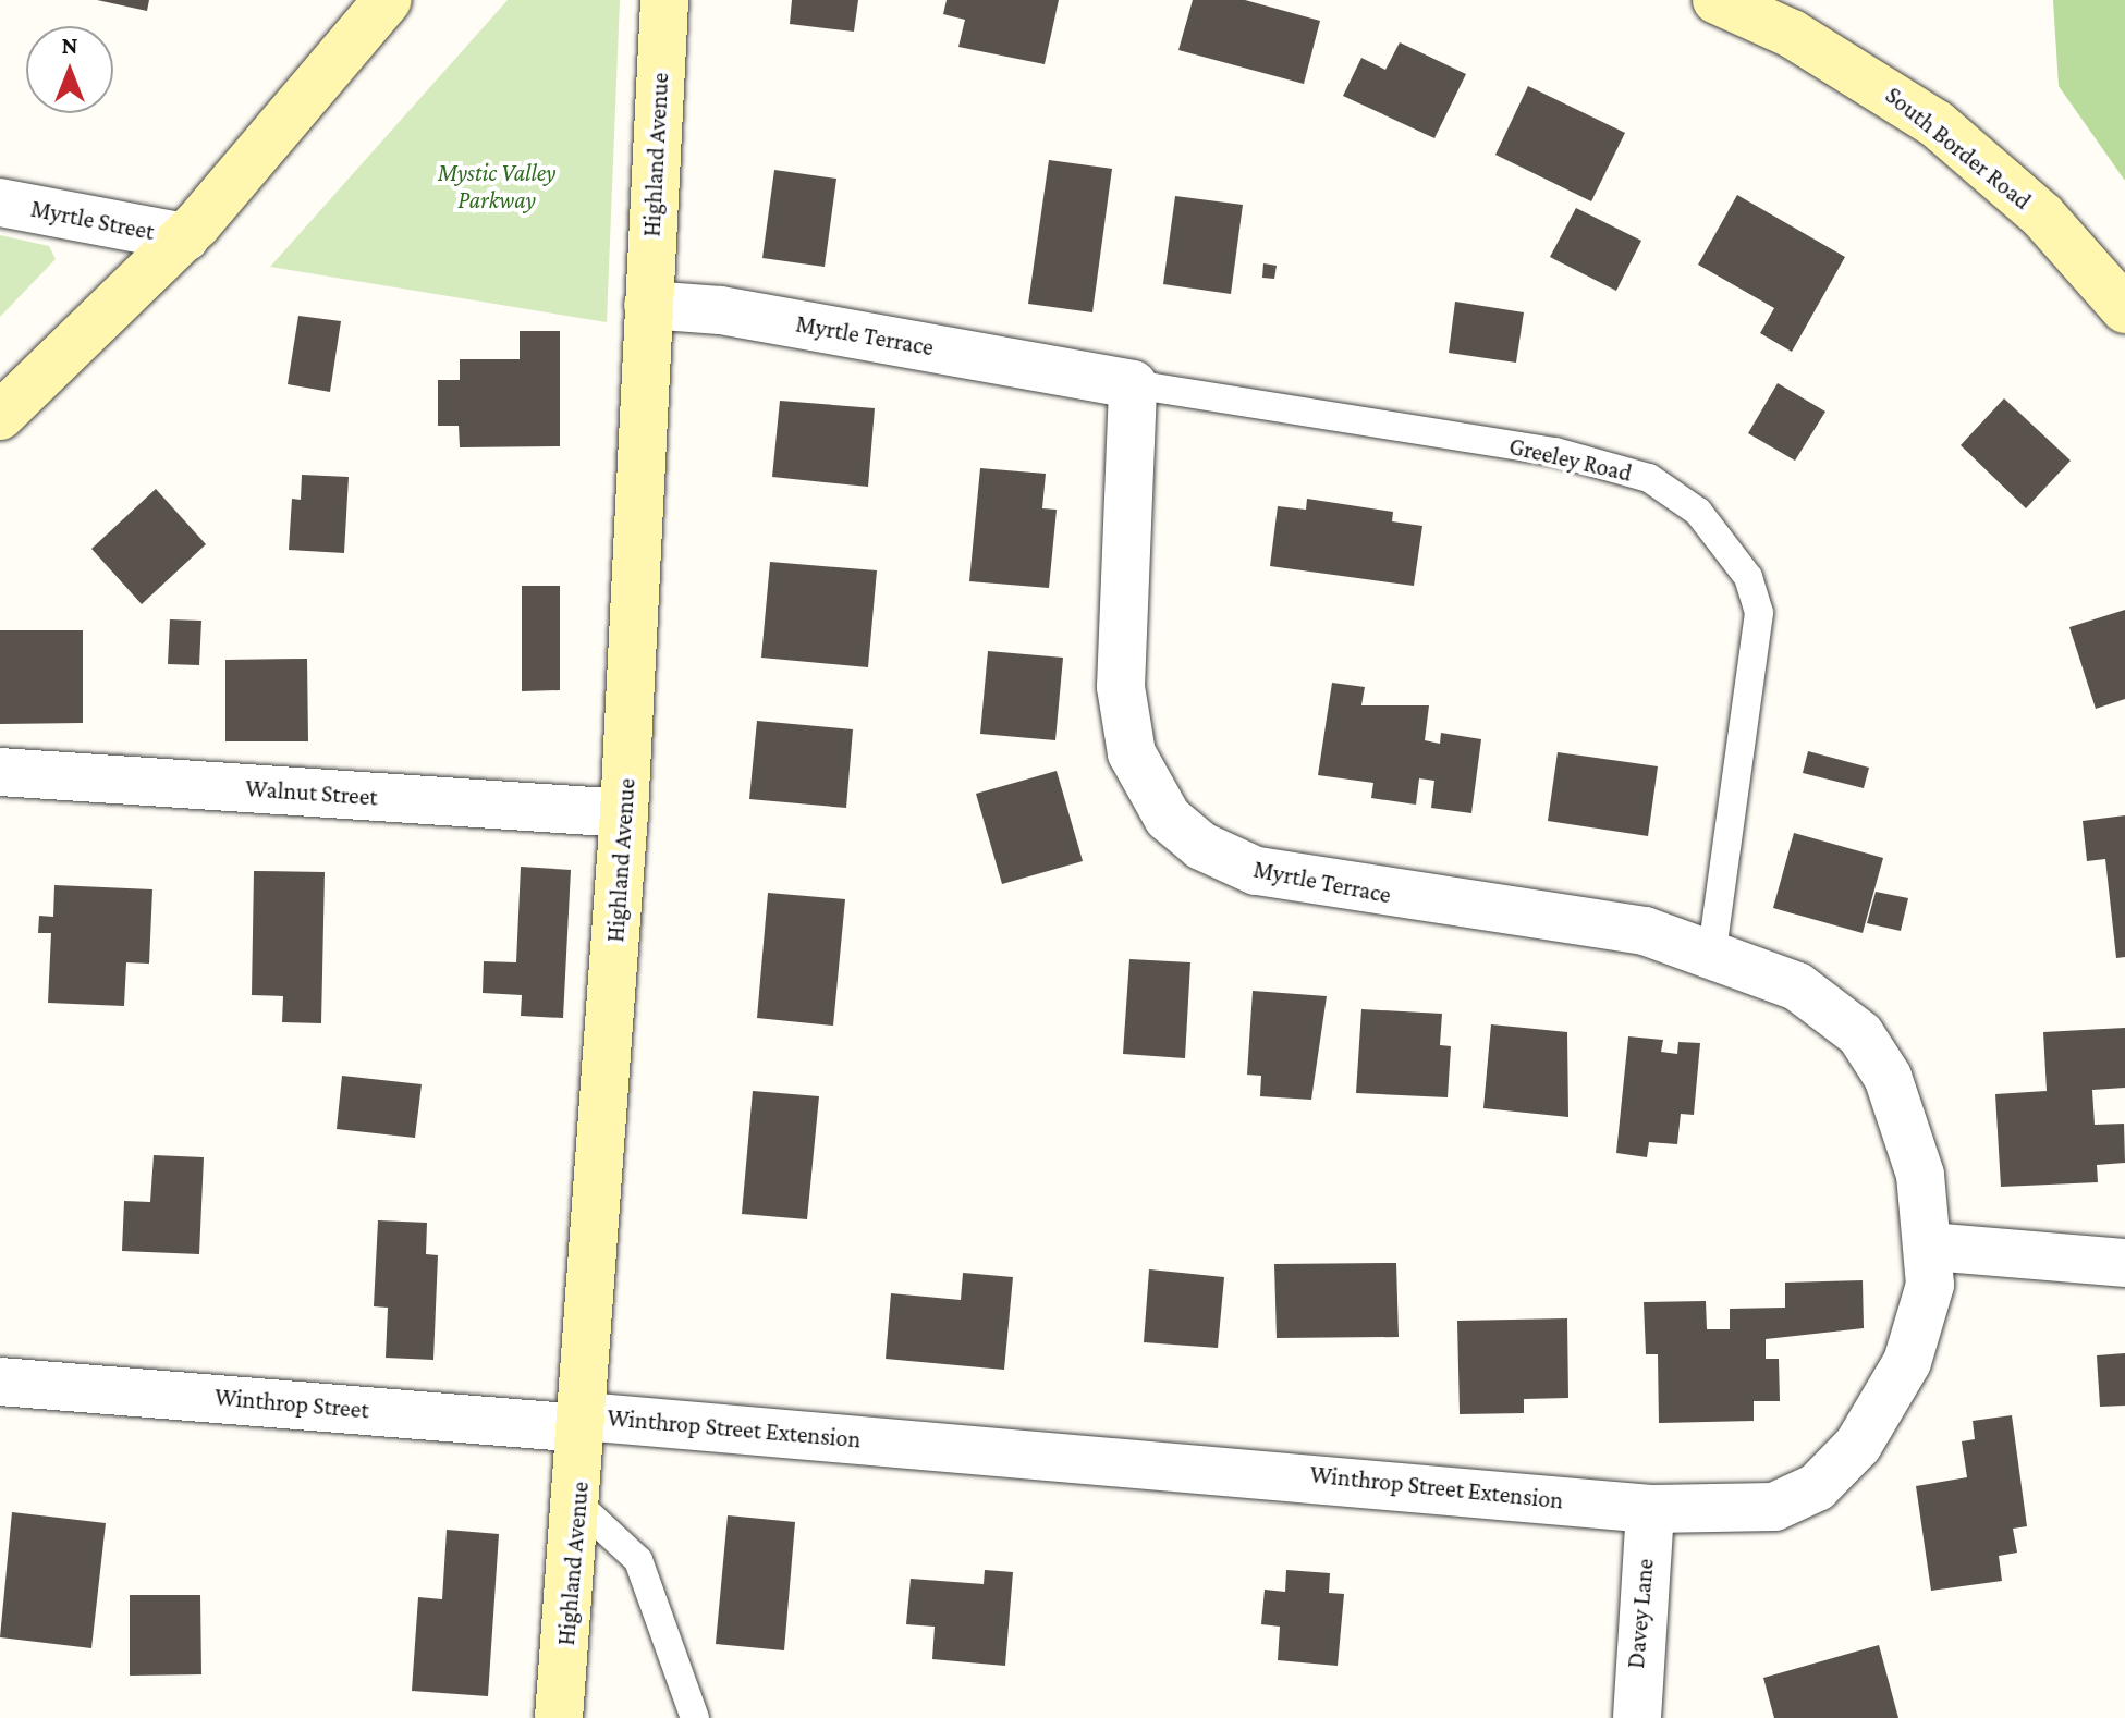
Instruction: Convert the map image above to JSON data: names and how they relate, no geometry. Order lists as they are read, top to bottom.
{
  "streets": {
    "main road": ["South Border Road", "Highland Avenue"],
    "street": [
      "Myrtle Street",
      "Myrtle Terrace",
      "Walnut Street",
      "Winthrop Street",
      "Winthrop Street Extension",
      "Davey Lane"
    ],
    "lane": ["Greeley Road"]
  },
  "crossings": [
    ["Highland Avenue", "Myrtle Terrace"],
    ["Highland Avenue", "Walnut Street"],
    ["Highland Avenue", "Winthrop Street"],
    ["Highland Avenue", "Winthrop Street Extension"],
    ["Myrtle Terrace", "Greeley Road"],
    ["Myrtle Terrace", "Winthrop Street Extension"],
    ["Winthrop Street", "Winthrop Street Extension"],
    ["Winthrop Street Extension", "Davey Lane"]
  ],
  "parks": ["Mystic Valley Parkway"],
  "north": "top"
}
